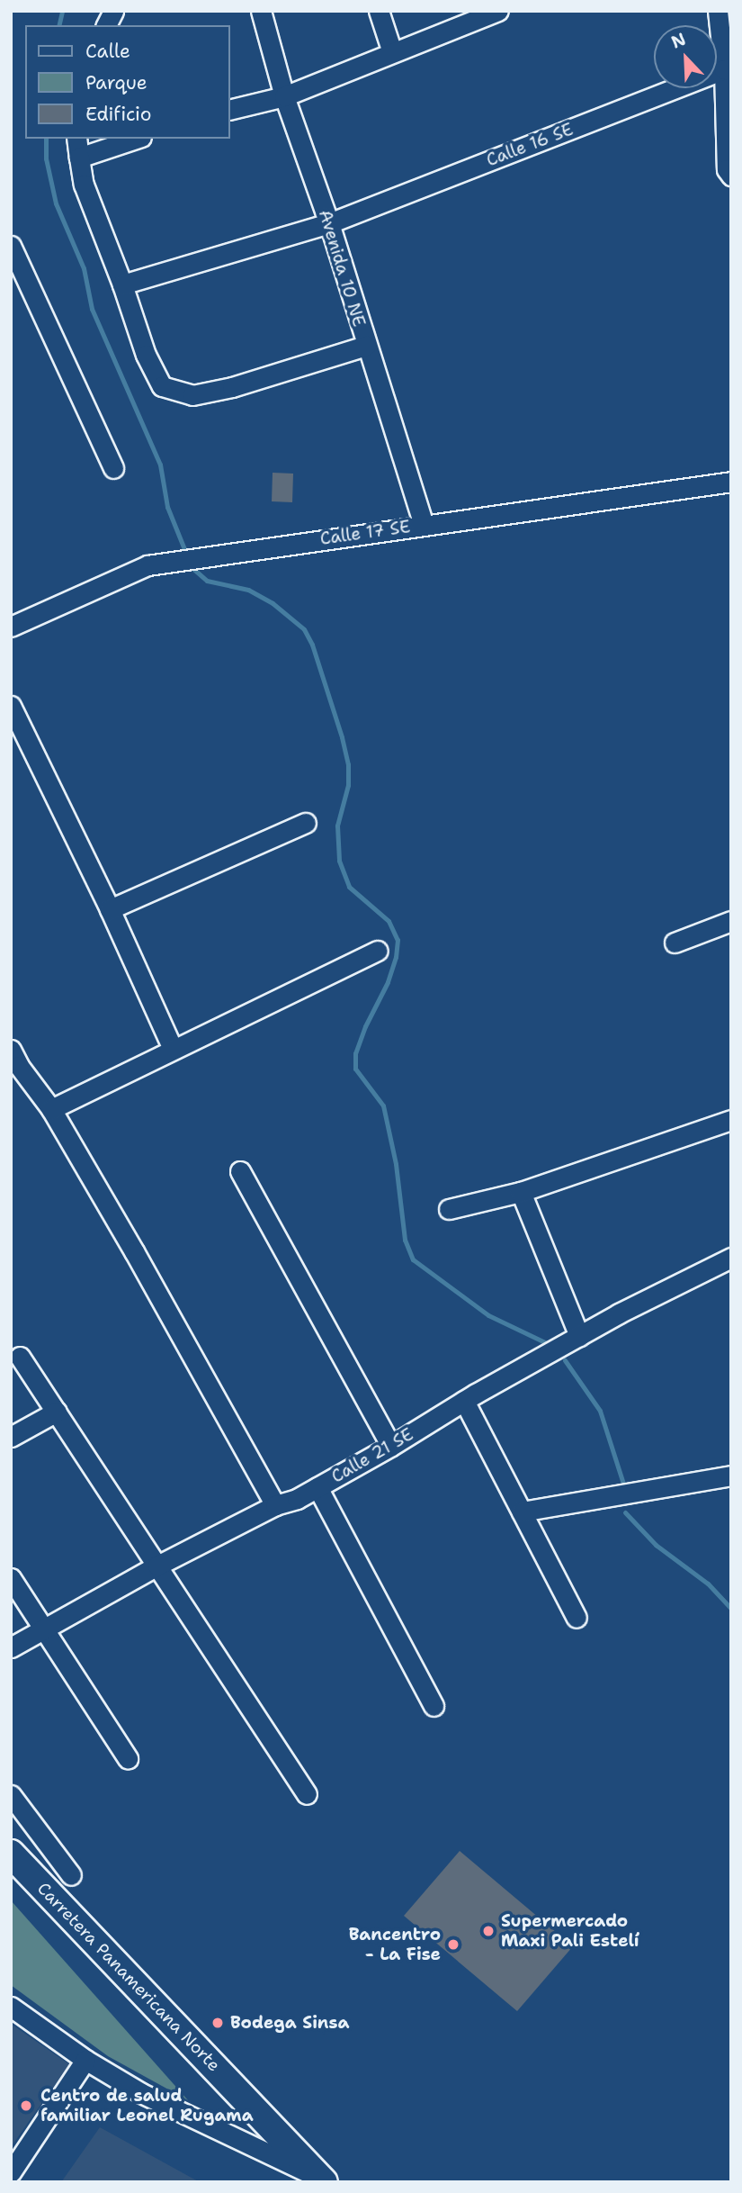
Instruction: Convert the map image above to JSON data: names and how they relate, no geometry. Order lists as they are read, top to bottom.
{
  "streets": {
    "highway": ["Carretera Panamericana Norte"],
    "street": [
      "Calle 16 SE",
      "Avenida 10 NE",
      "Calle 17 SE",
      "Calle 21 SE"
    ]
  },
  "crossings": [
    ["Calle 16 SE", "Avenida 10 NE"],
    ["Avenida 10 NE", "Calle 17 SE"]
  ],
  "places": [
    "Supermercado Maxi Pali Estelí",
    "Bancentro - La Fise",
    "Bodega Sinsa",
    "Centro de salud familiar Leonel Rugama"
  ],
  "legend": ["Calle", "Parque", "Edificio"],
  "north": "top left"
}
